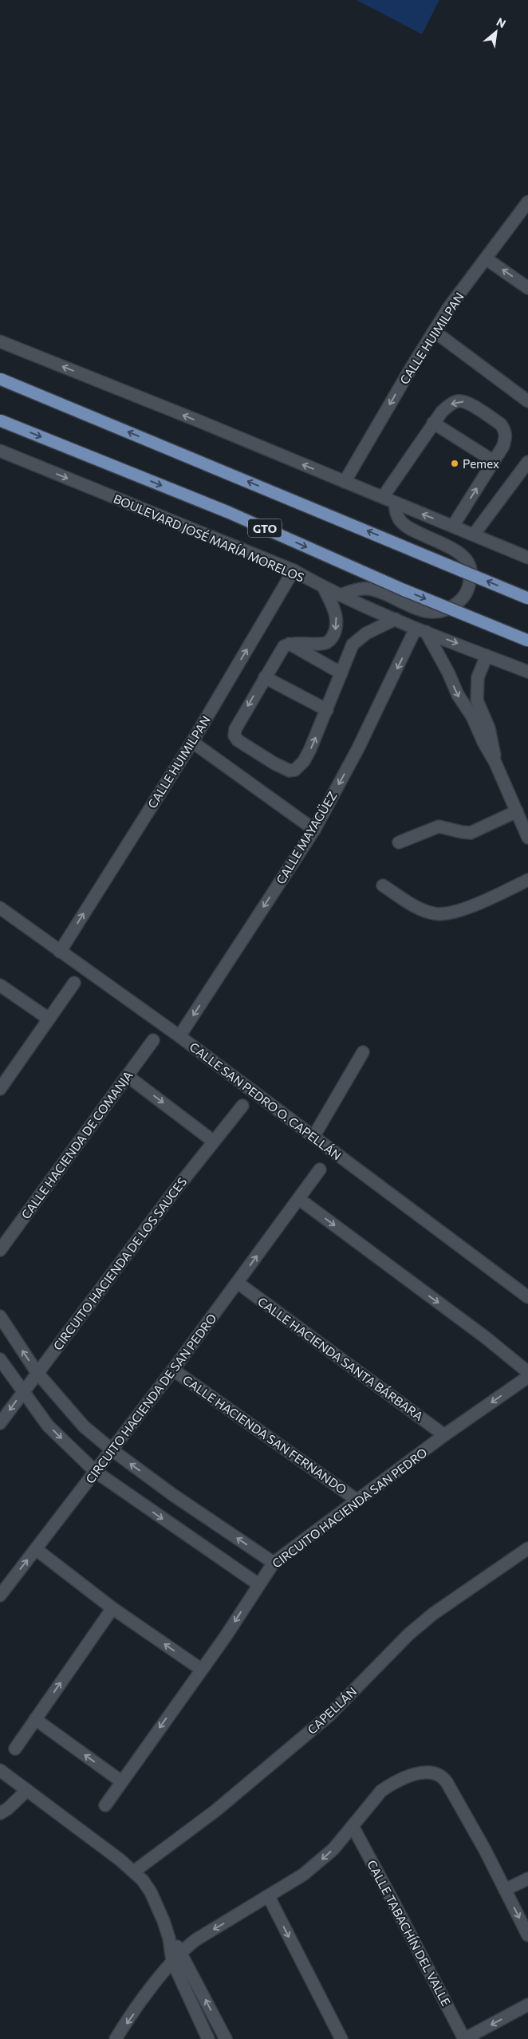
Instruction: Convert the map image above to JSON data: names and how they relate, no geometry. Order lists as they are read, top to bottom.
{
  "streets": {
    "main road": ["GTO"],
    "street": [
      "CALLE HUIMILPAN",
      "BOULEVARD JOSÉ MARÍA MORELOS",
      "CALLE MAYAGÜEZ",
      "CALLE SAN PEDRO O. CAPELLÁN",
      "CALLE HACIENDA DE COMANJA",
      "CIRCUITO HACIENDA DE LOS SAUCES",
      "CALLE HACIENDA SANTA BÁRBARA",
      "CIRCUITO HACIENDA DE SAN PEDRO",
      "CALLE HACIENDA SAN FERNANDO",
      "CIRCUITO HACIENDA SAN PEDRO",
      "CAPELLÁN",
      "CALLE TABACHÍN DEL VALLE"
    ]
  },
  "crossings": [
    ["CALLE HUIMILPAN", "BOULEVARD JOSÉ MARÍA MORELOS"],
    ["CALLE HUIMILPAN", "CALLE SAN PEDRO O. CAPELLÁN"],
    ["BOULEVARD JOSÉ MARÍA MORELOS", "CALLE MAYAGÜEZ"],
    ["CALLE MAYAGÜEZ", "CALLE SAN PEDRO O. CAPELLÁN"],
    ["CALLE HACIENDA SANTA BÁRBARA", "CIRCUITO HACIENDA DE SAN PEDRO"],
    ["CALLE HACIENDA SANTA BÁRBARA", "CIRCUITO HACIENDA SAN PEDRO"],
    ["CIRCUITO HACIENDA DE SAN PEDRO", "CALLE HACIENDA SAN FERNANDO"],
    ["CALLE HACIENDA SAN FERNANDO", "CIRCUITO HACIENDA SAN PEDRO"]
  ],
  "one_way": ["CALLE MAYAGÜEZ", "CIRCUITO HACIENDA SAN PEDRO"],
  "places": ["Pemex"],
  "north": "top right"
}
